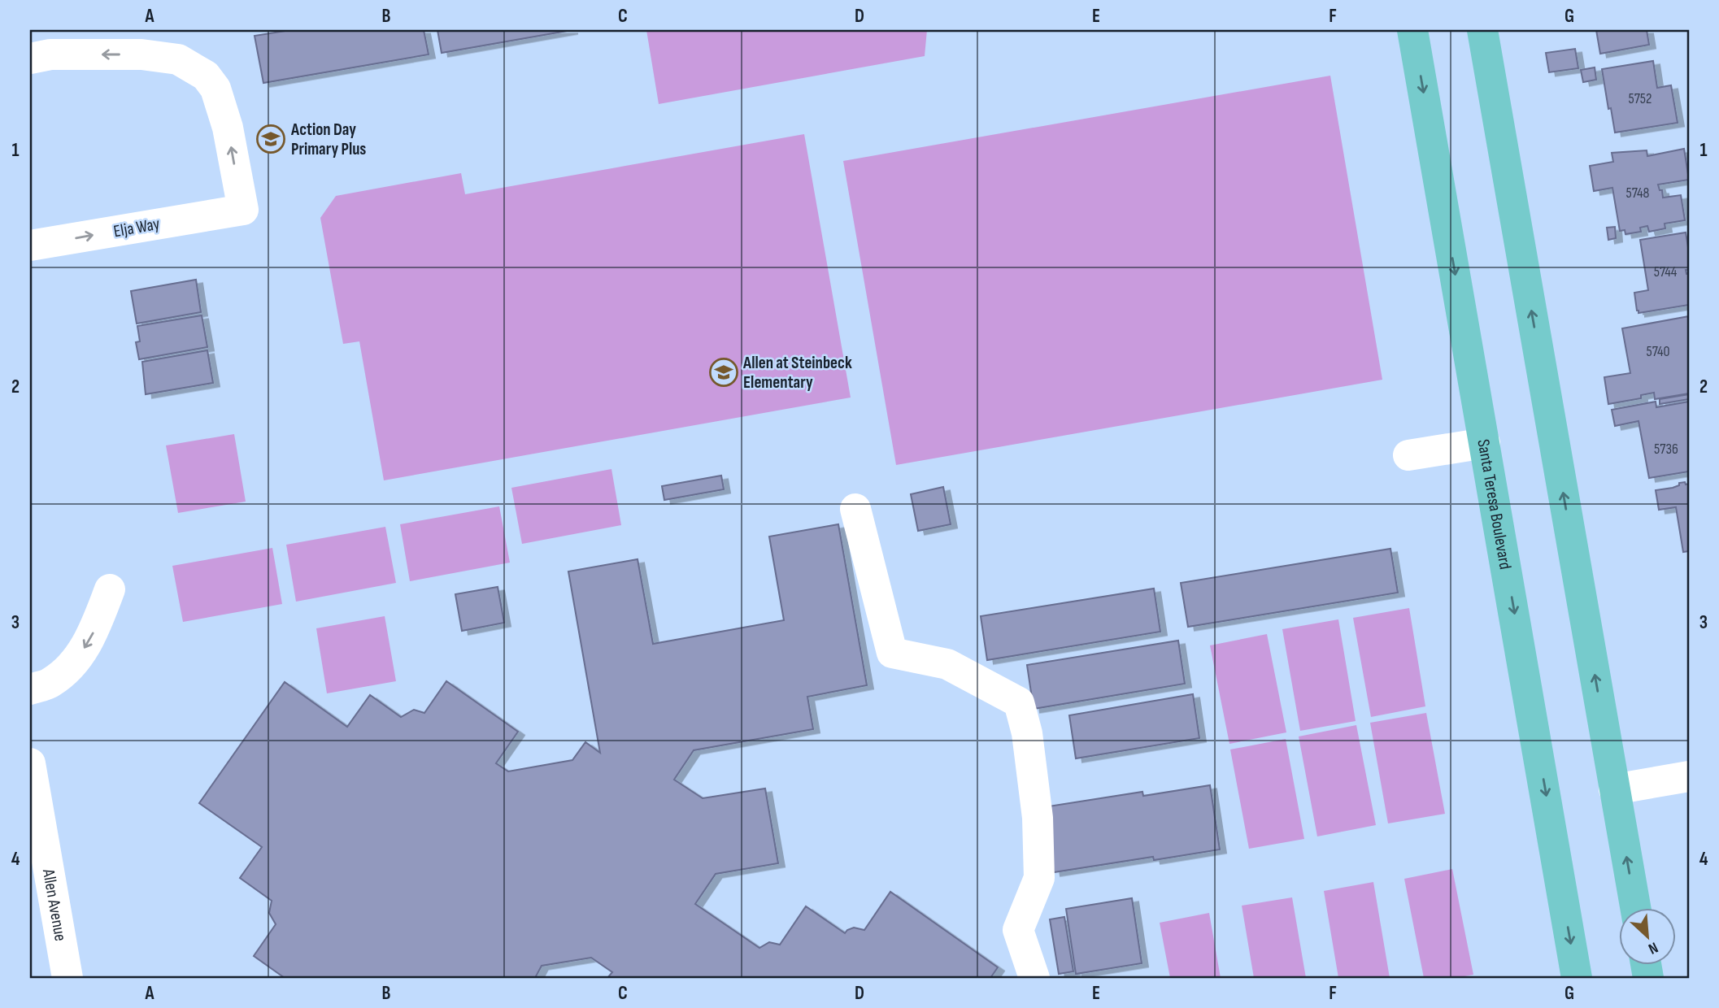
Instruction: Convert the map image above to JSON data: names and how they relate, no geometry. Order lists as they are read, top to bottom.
{
  "streets": {
    "main road": ["Santa Teresa Boulevard"],
    "street": ["Elja Way", "Allen Avenue"]
  },
  "places": {
    "school or university": ["Action Day Primary Plus", "Allen at Steinbeck Elementary"]
  },
  "house_numbers": [
    "5752",
    "5748",
    "5744",
    "5740",
    "5736"
  ],
  "north": "bottom right",
  "grid": {
    "columns": [
      "A",
      "B",
      "C",
      "D",
      "E",
      "F",
      "G"
    ],
    "rows": [
      "1",
      "2",
      "3",
      "4"
    ]
  }
}
